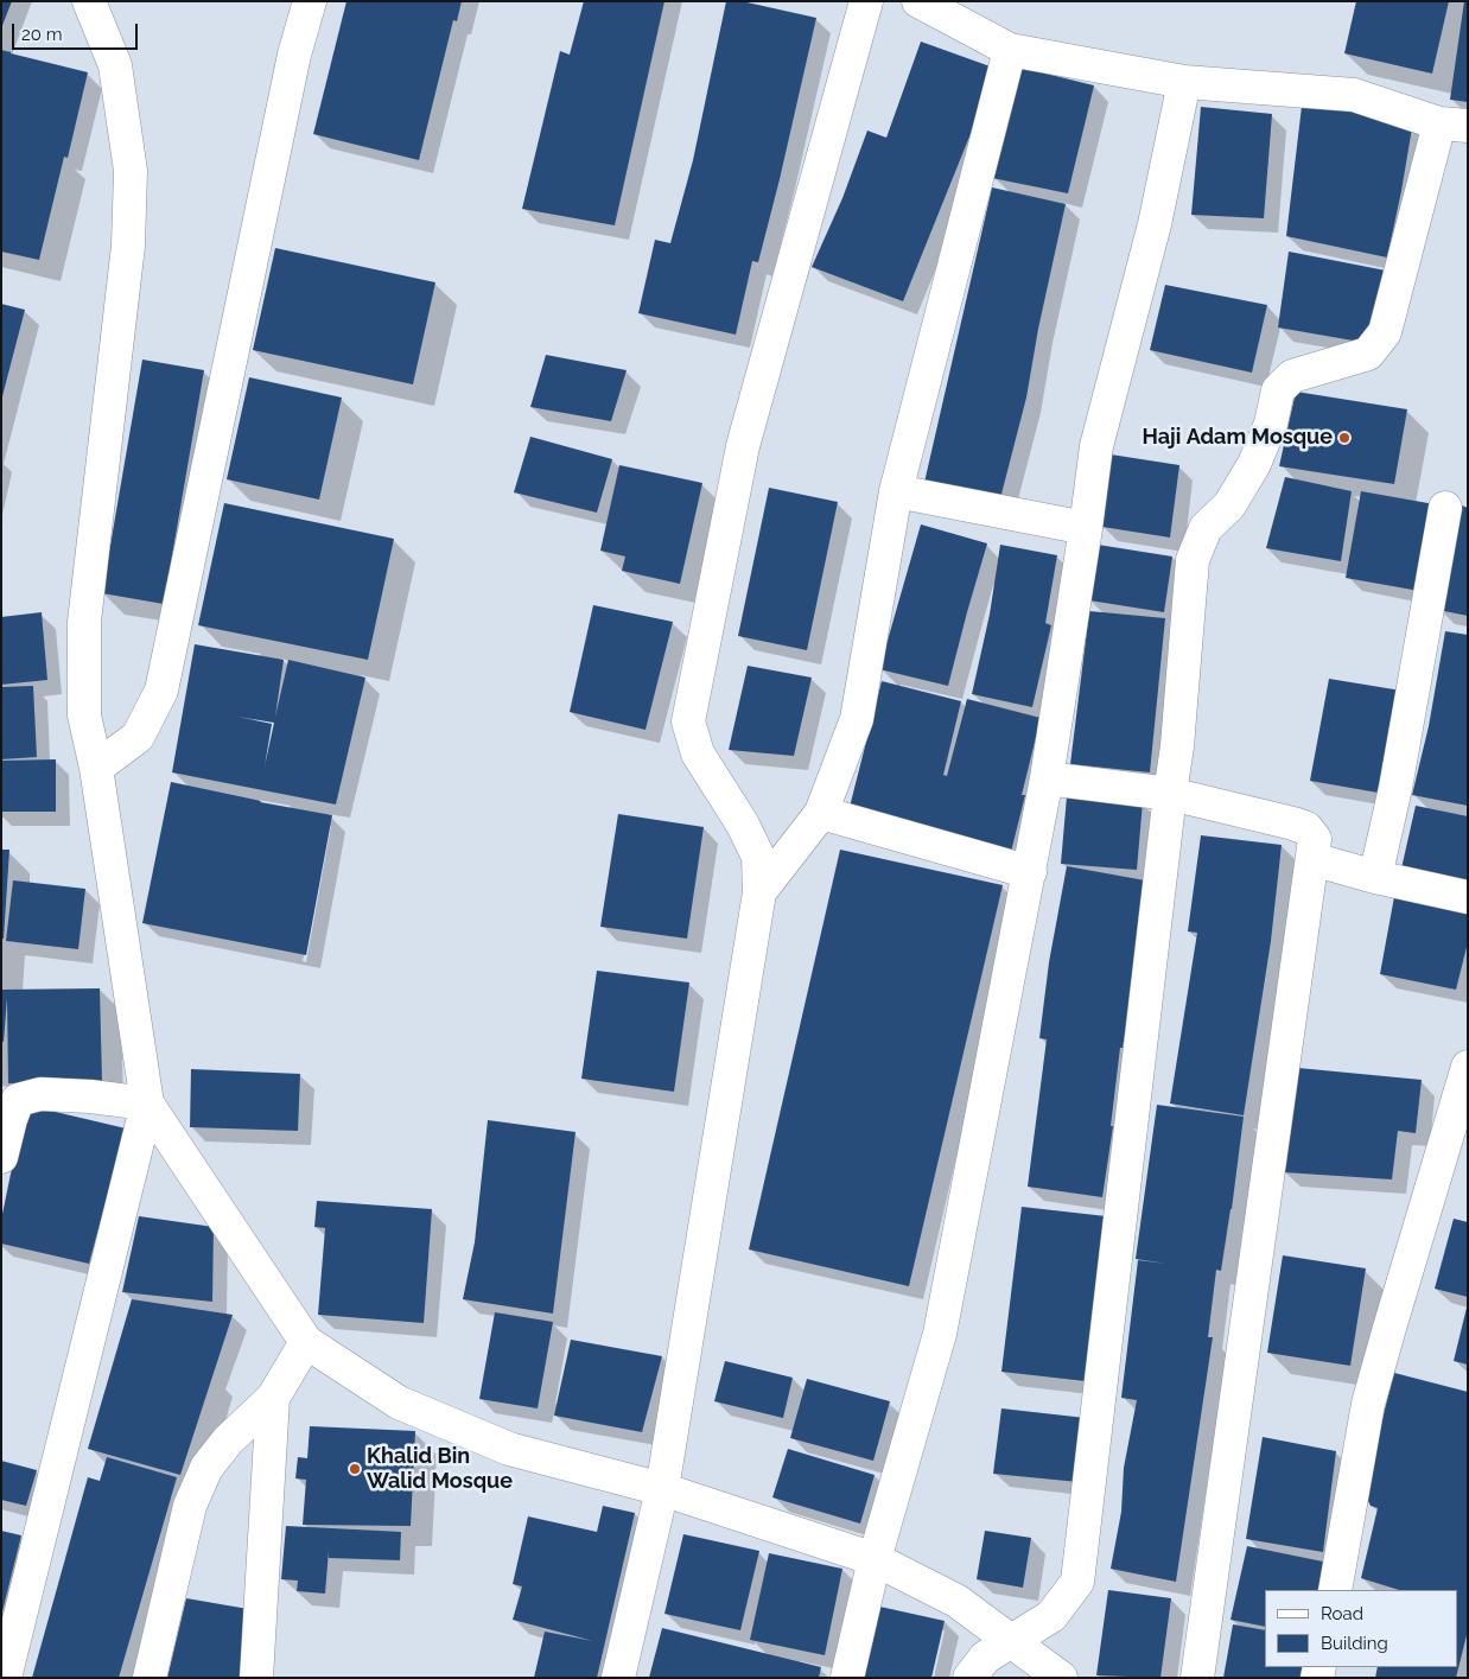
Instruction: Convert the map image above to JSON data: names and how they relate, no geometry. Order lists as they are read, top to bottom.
{
  "places": ["Haji Adam Mosque", "Khalid Bin Walid Mosque"],
  "legend": ["Road", "Building"],
  "scale_bar": "20 m"
}
